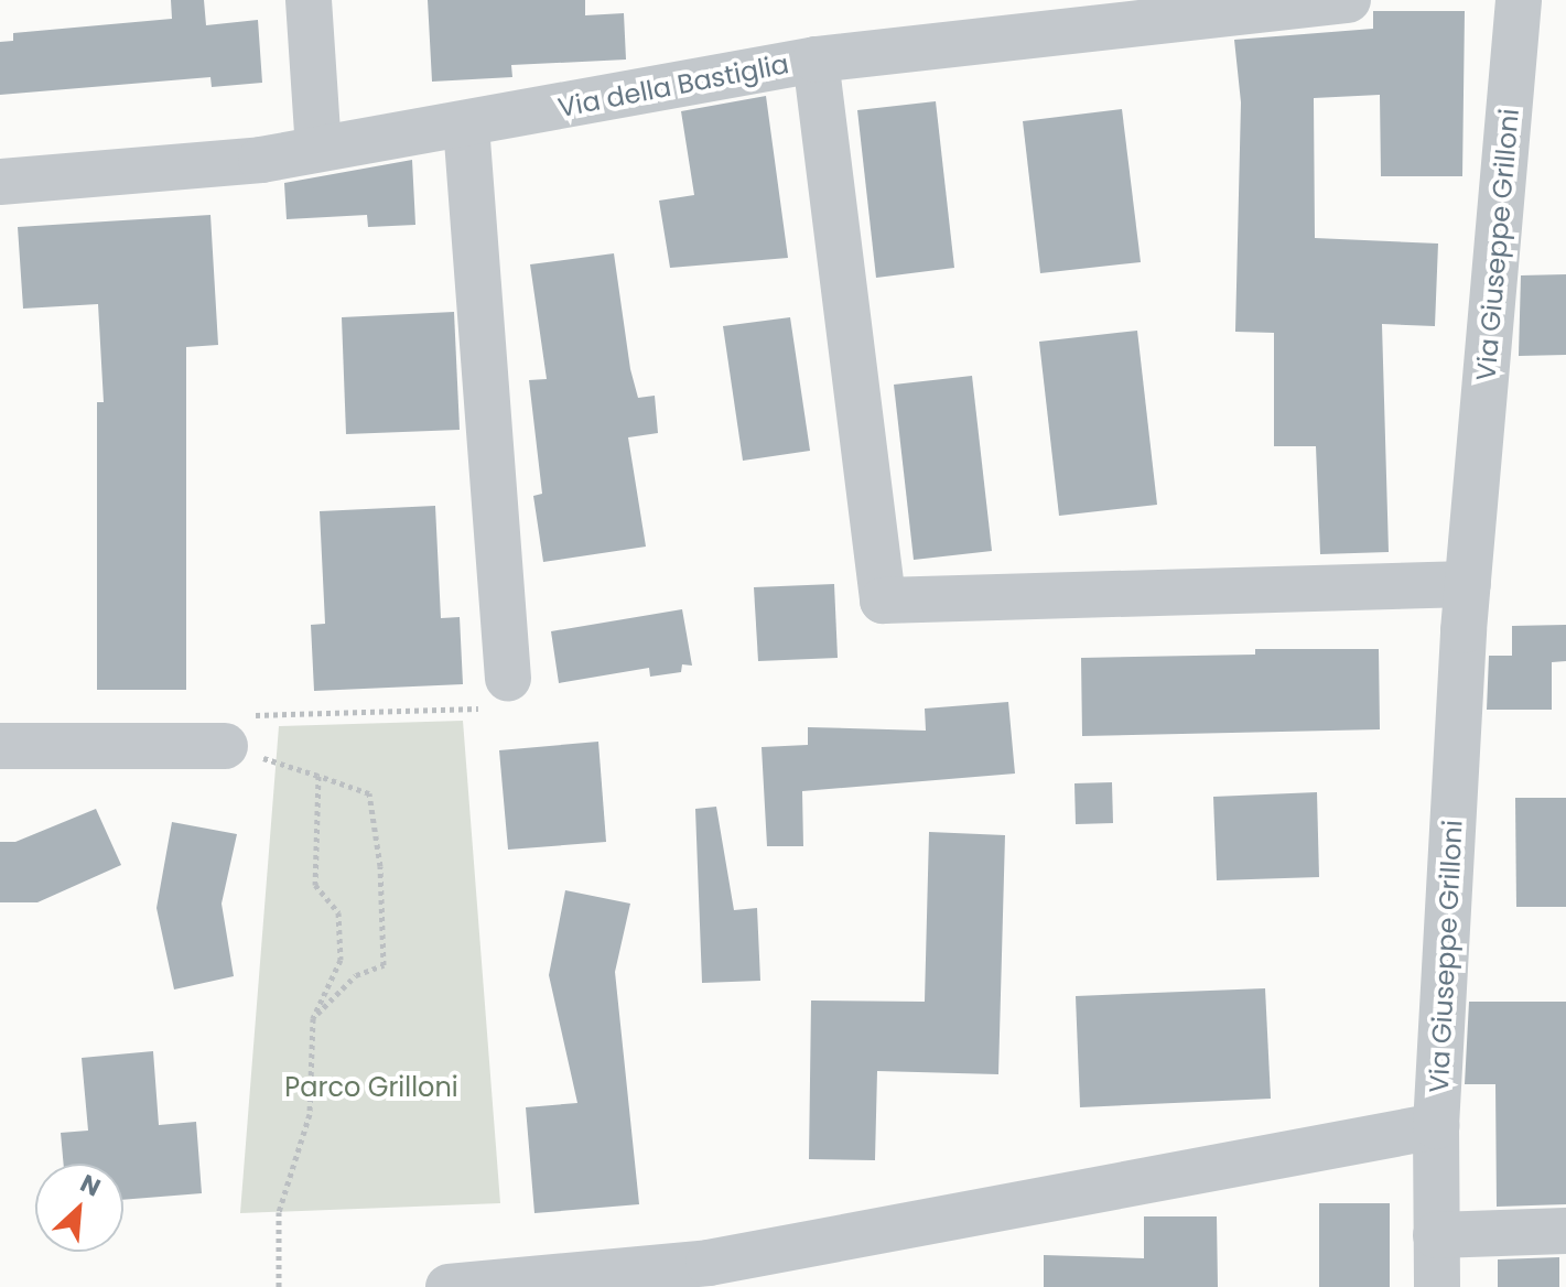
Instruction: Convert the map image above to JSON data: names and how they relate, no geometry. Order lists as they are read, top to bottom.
{
  "streets": {
    "street": ["Via della Bastiglia", "Via Giuseppe Grilloni"]
  },
  "parks": ["Parco Grilloni"],
  "north": "top right"
}
